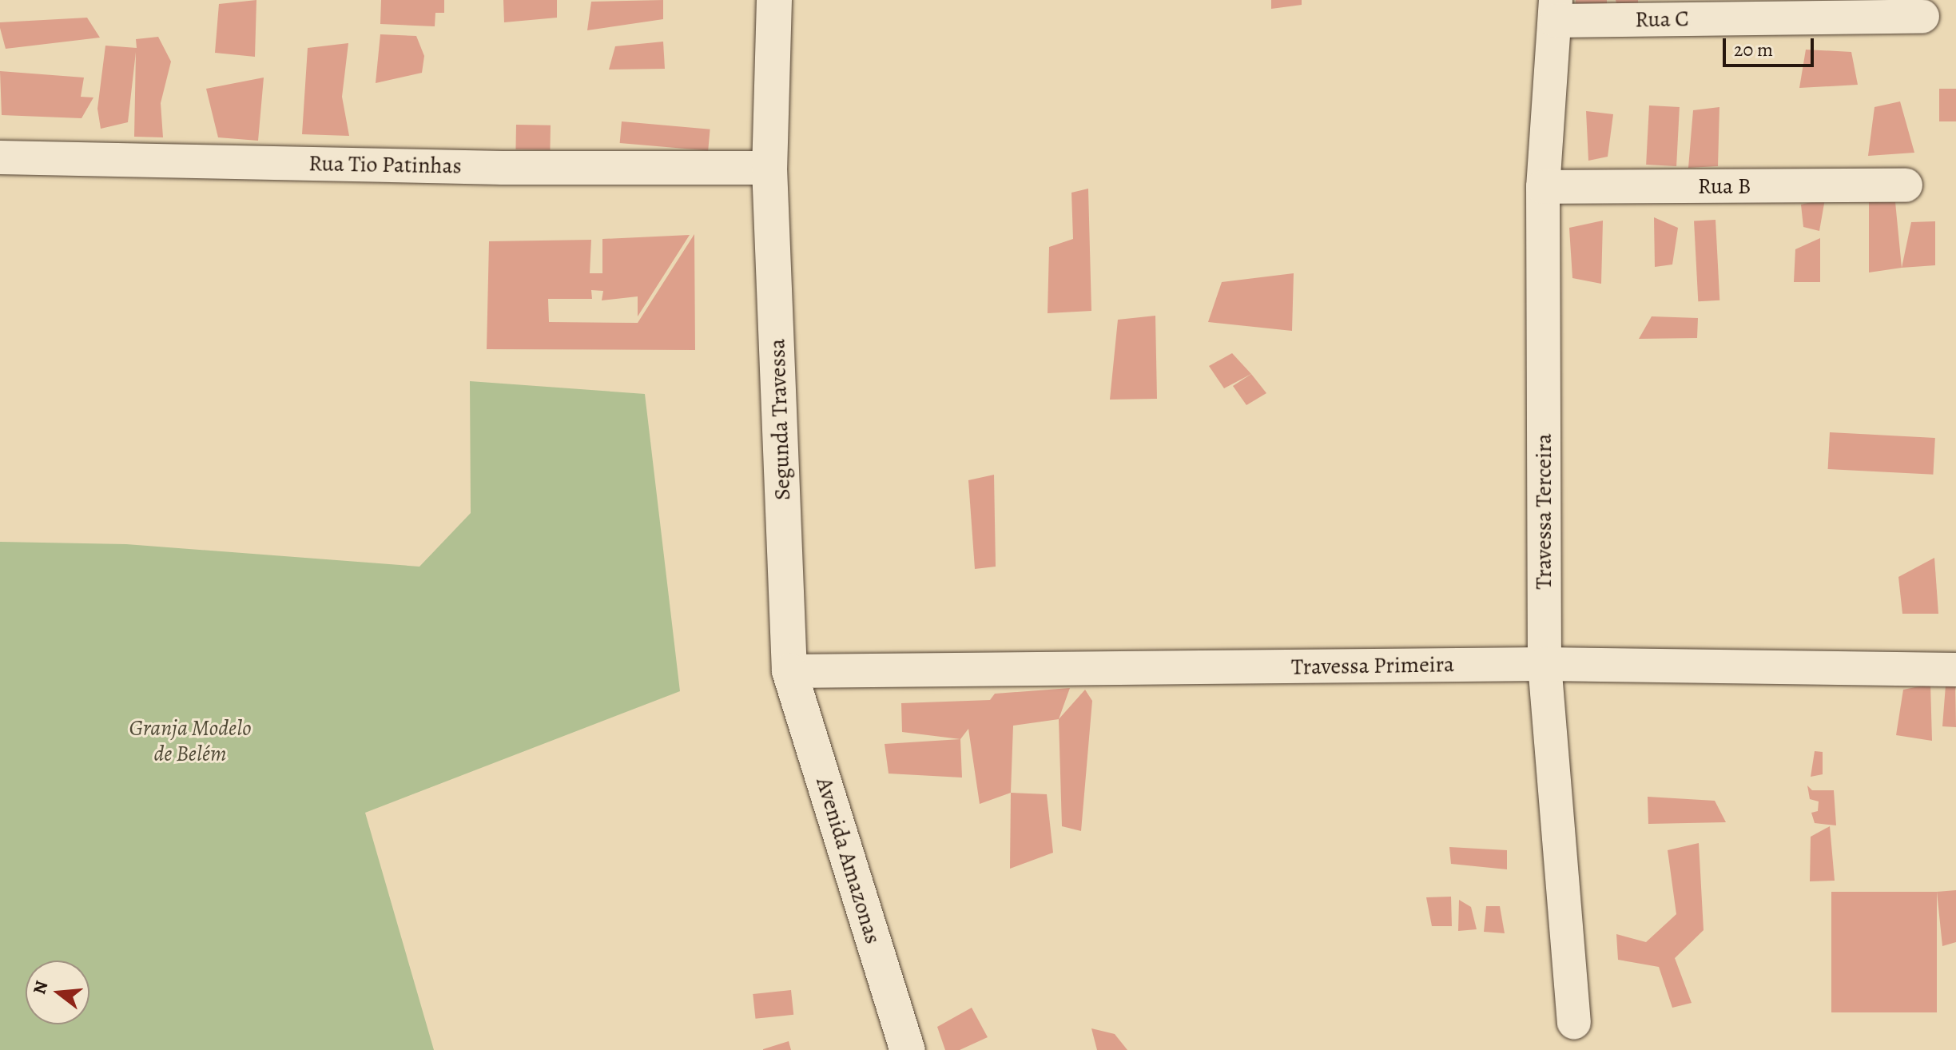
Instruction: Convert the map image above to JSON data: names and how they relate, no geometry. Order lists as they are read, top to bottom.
{
  "streets": {
    "street": [
      "Rua C",
      "Rua Tio Patinhas",
      "Rua B",
      "Segunda Travessa",
      "Travessa Terceira",
      "Travessa Primeira",
      "Avenida Amazonas"
    ]
  },
  "crossings": [
    ["Rua C", "Travessa Terceira"],
    ["Rua Tio Patinhas", "Segunda Travessa"],
    ["Rua B", "Travessa Terceira"],
    ["Segunda Travessa", "Travessa Primeira"],
    ["Segunda Travessa", "Avenida Amazonas"],
    ["Travessa Terceira", "Travessa Primeira"],
    ["Travessa Primeira", "Avenida Amazonas"]
  ],
  "parks": ["Granja Modelo de Belém"],
  "scale_bar": "20 m",
  "north": "left"
}
